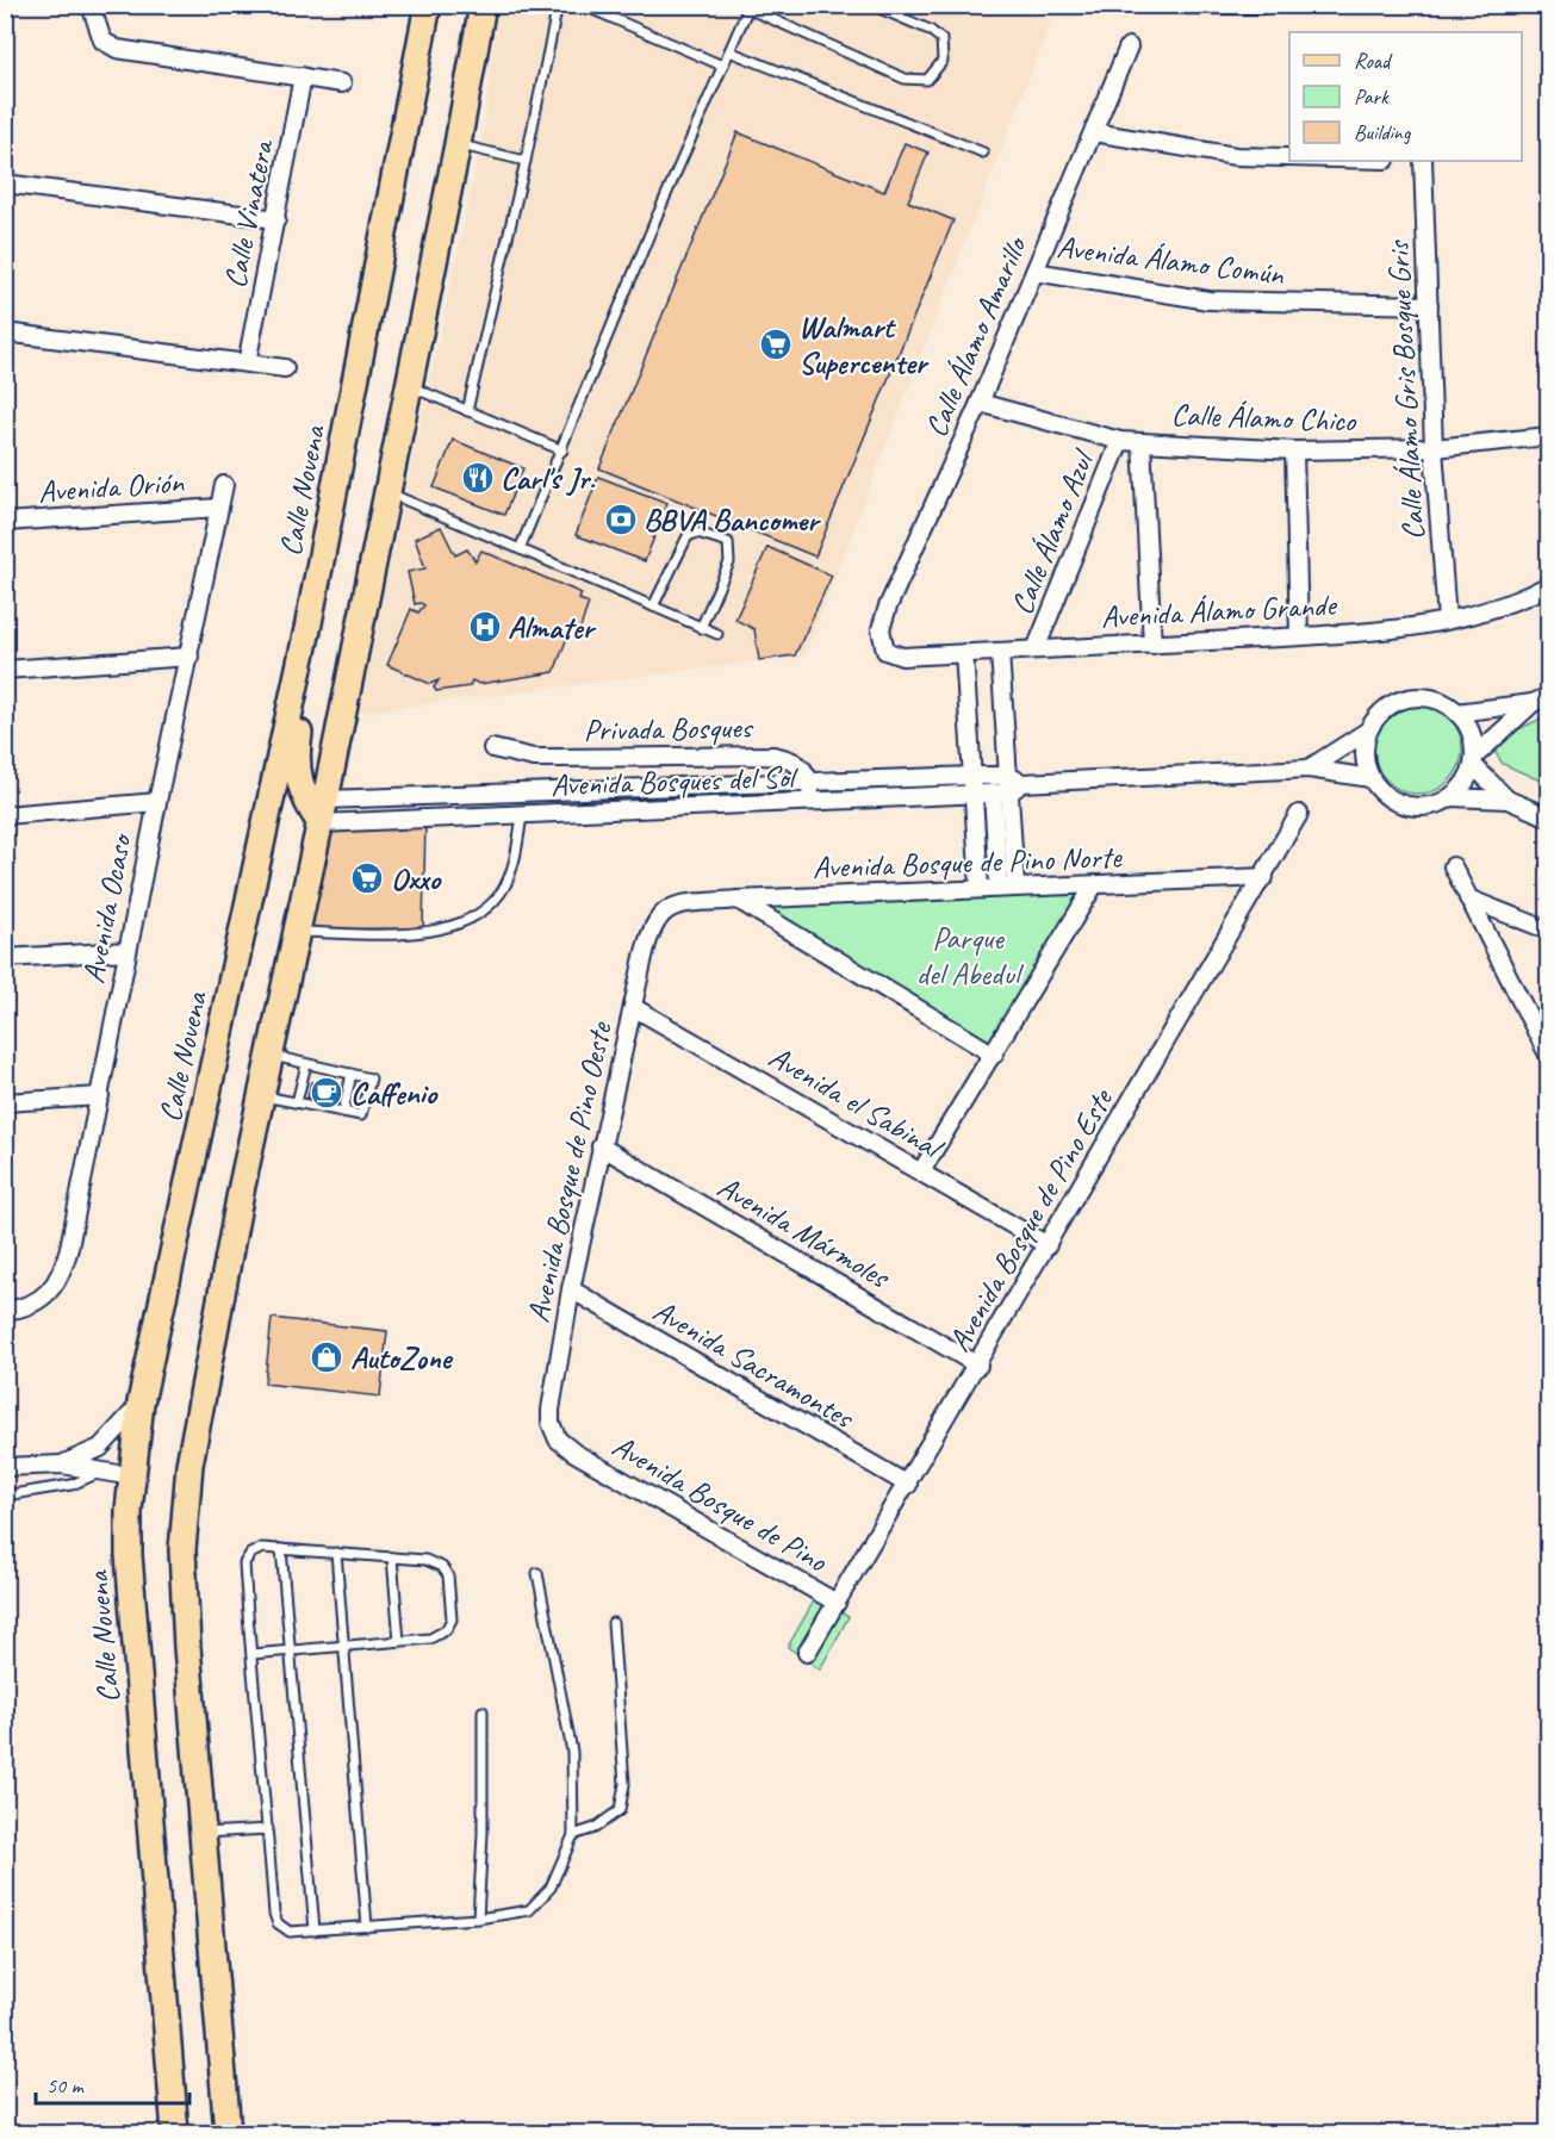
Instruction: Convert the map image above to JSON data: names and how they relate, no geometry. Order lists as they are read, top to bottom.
{
  "streets": {
    "main road": ["Calle Novena"],
    "street": [
      "Calle Vinatera",
      "Avenida Álamo Común",
      "Calle Álamo Amarillo",
      "Calle Álamo Gris Bosque Gris",
      "Calle Álamo Chico",
      "Avenida Orión",
      "Calle Álamo Azul",
      "Avenida Álamo Grande",
      "Privada Bosques",
      "Avenida Bosques del Sol",
      "Avenida Bosque de Pino Norte",
      "Avenida Ocaso",
      "Avenida el Sabinal",
      "Avenida Bosque de Pino Oeste",
      "Avenida Bosque de Pino Este",
      "Avenida Mármoles",
      "Avenida Sacramontes",
      "Avenida Bosque de Pino"
    ]
  },
  "crossings": [
    ["Avenida Álamo Común", "Calle Álamo Amarillo"],
    ["Avenida Álamo Común", "Calle Álamo Gris Bosque Gris"],
    ["Calle Álamo Amarillo", "Calle Álamo Chico"],
    ["Calle Álamo Amarillo", "Avenida Álamo Grande"],
    ["Calle Álamo Gris Bosque Gris", "Calle Álamo Chico"],
    ["Calle Álamo Gris Bosque Gris", "Avenida Álamo Grande"],
    ["Calle Álamo Chico", "Calle Álamo Azul"],
    ["Avenida Orión", "Avenida Ocaso"],
    ["Calle Álamo Azul", "Avenida Álamo Grande"],
    ["Privada Bosques", "Avenida Bosques del Sol"],
    ["Avenida Bosque de Pino Norte", "Avenida Bosque de Pino Oeste"],
    ["Avenida Bosque de Pino Norte", "Avenida Bosque de Pino Este"],
    ["Avenida el Sabinal", "Avenida Bosque de Pino Oeste"],
    ["Avenida el Sabinal", "Avenida Bosque de Pino Este"],
    ["Avenida Bosque de Pino Oeste", "Avenida Mármoles"],
    ["Avenida Bosque de Pino Oeste", "Avenida Sacramontes"],
    ["Avenida Bosque de Pino Oeste", "Avenida Bosque de Pino"],
    ["Avenida Bosque de Pino Este", "Avenida Mármoles"],
    ["Avenida Bosque de Pino Este", "Avenida Sacramontes"],
    ["Avenida Bosque de Pino Este", "Avenida Bosque de Pino"]
  ],
  "parks": ["Parque del Abedul"],
  "places": {
    "supermarket": ["Walmart Supercenter", "Oxxo"],
    "restaurant": ["Carl's Jr."],
    "bank": ["BBVA Bancomer"],
    "hospital": ["Almater"],
    "cafe": ["Caffenio"],
    "shop": ["AutoZone"]
  },
  "legend": ["Road", "Park", "Building"],
  "scale_bar": "50 m"
}
